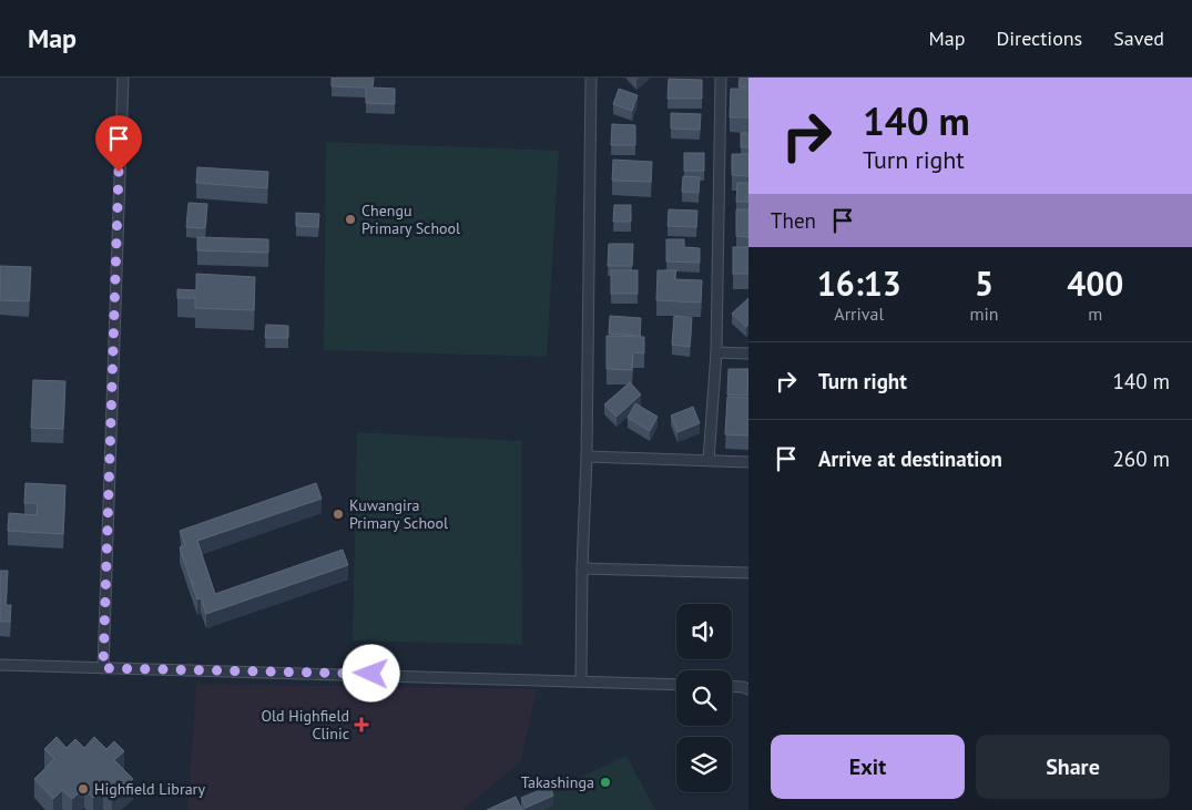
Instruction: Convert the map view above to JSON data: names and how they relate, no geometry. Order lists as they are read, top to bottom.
{
  "places": {
    "other": [
      "Chengu Primary School",
      "Kuwangira Primary School",
      "Takashinga",
      "Highfield Library"
    ],
    "health": ["Old Highfield Clinic"]
  },
  "page": {
    "header": "Map",
    "nav": ["Map", "Directions", "Saved"],
    "turn": ["140 m", "Turn right"],
    "then": "Then",
    "eta": [
      "16:13",
      "Arrival",
      "5",
      "min",
      "400",
      "m"
    ],
    "list": [
      {
        "name": "Turn right",
        "value": "140 m"
      },
      {
        "name": "Arrive at destination",
        "value": "260 m"
      }
    ],
    "buttons": ["Exit", "Share"]
  }
}
